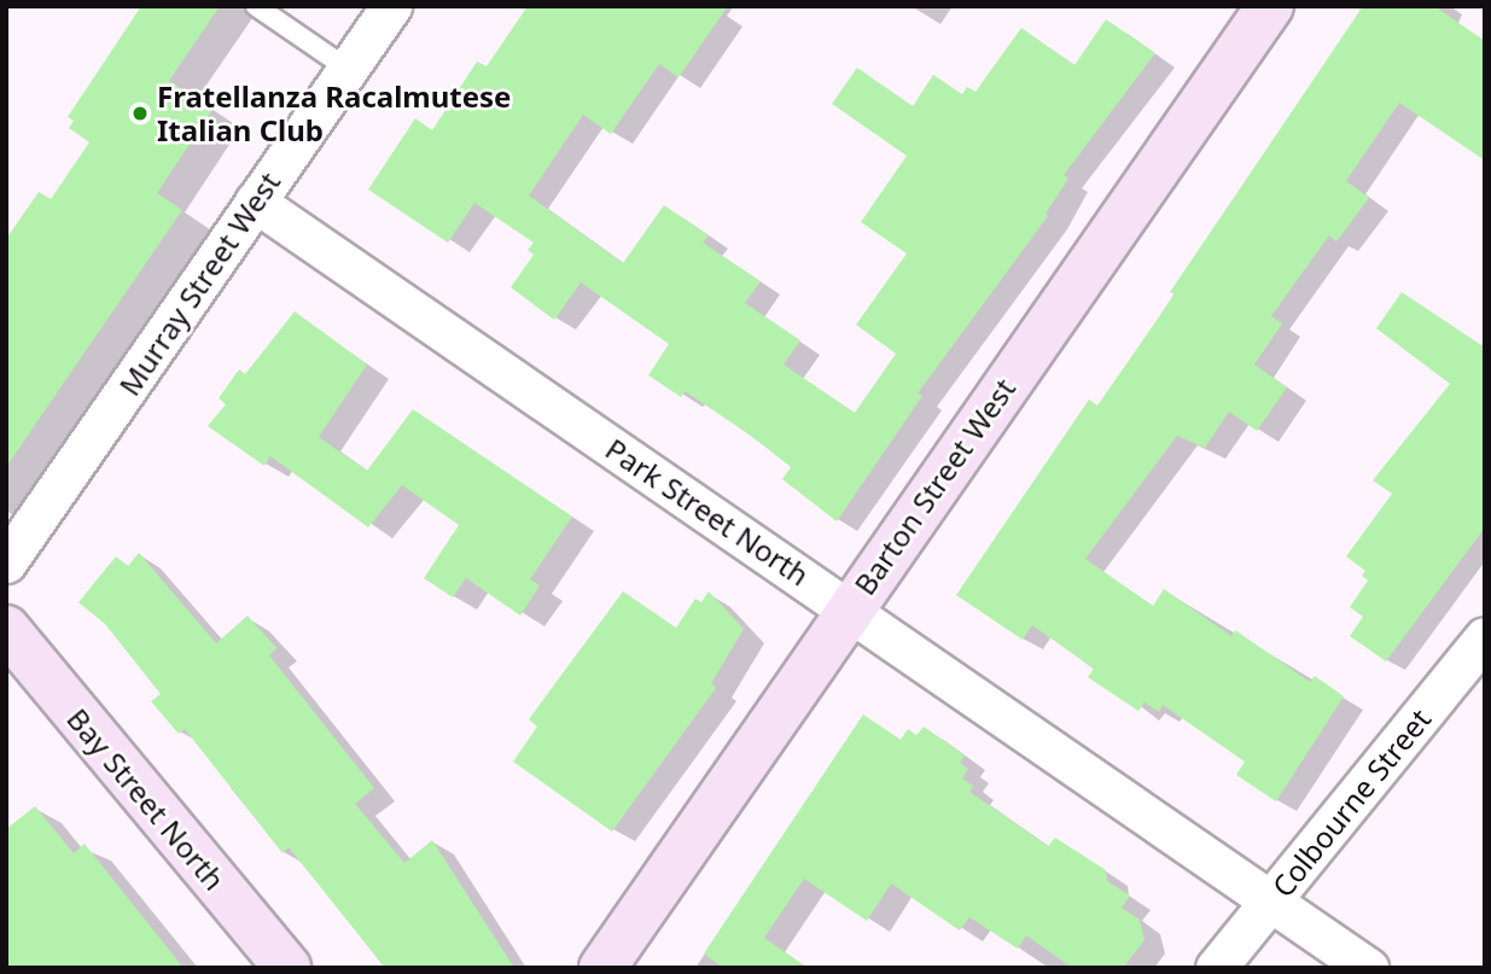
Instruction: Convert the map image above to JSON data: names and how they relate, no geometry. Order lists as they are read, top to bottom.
{
  "streets": {
    "street": [
      "Murray Street West",
      "Barton Street West",
      "Park Street North",
      "Bay Street North",
      "Colbourne Street"
    ]
  },
  "crossings": [
    ["Murray Street West", "Park Street North"],
    ["Barton Street West", "Park Street North"],
    ["Park Street North", "Colbourne Street"]
  ],
  "places": ["Fratellanza Racalmutese Italian Club"]
}
